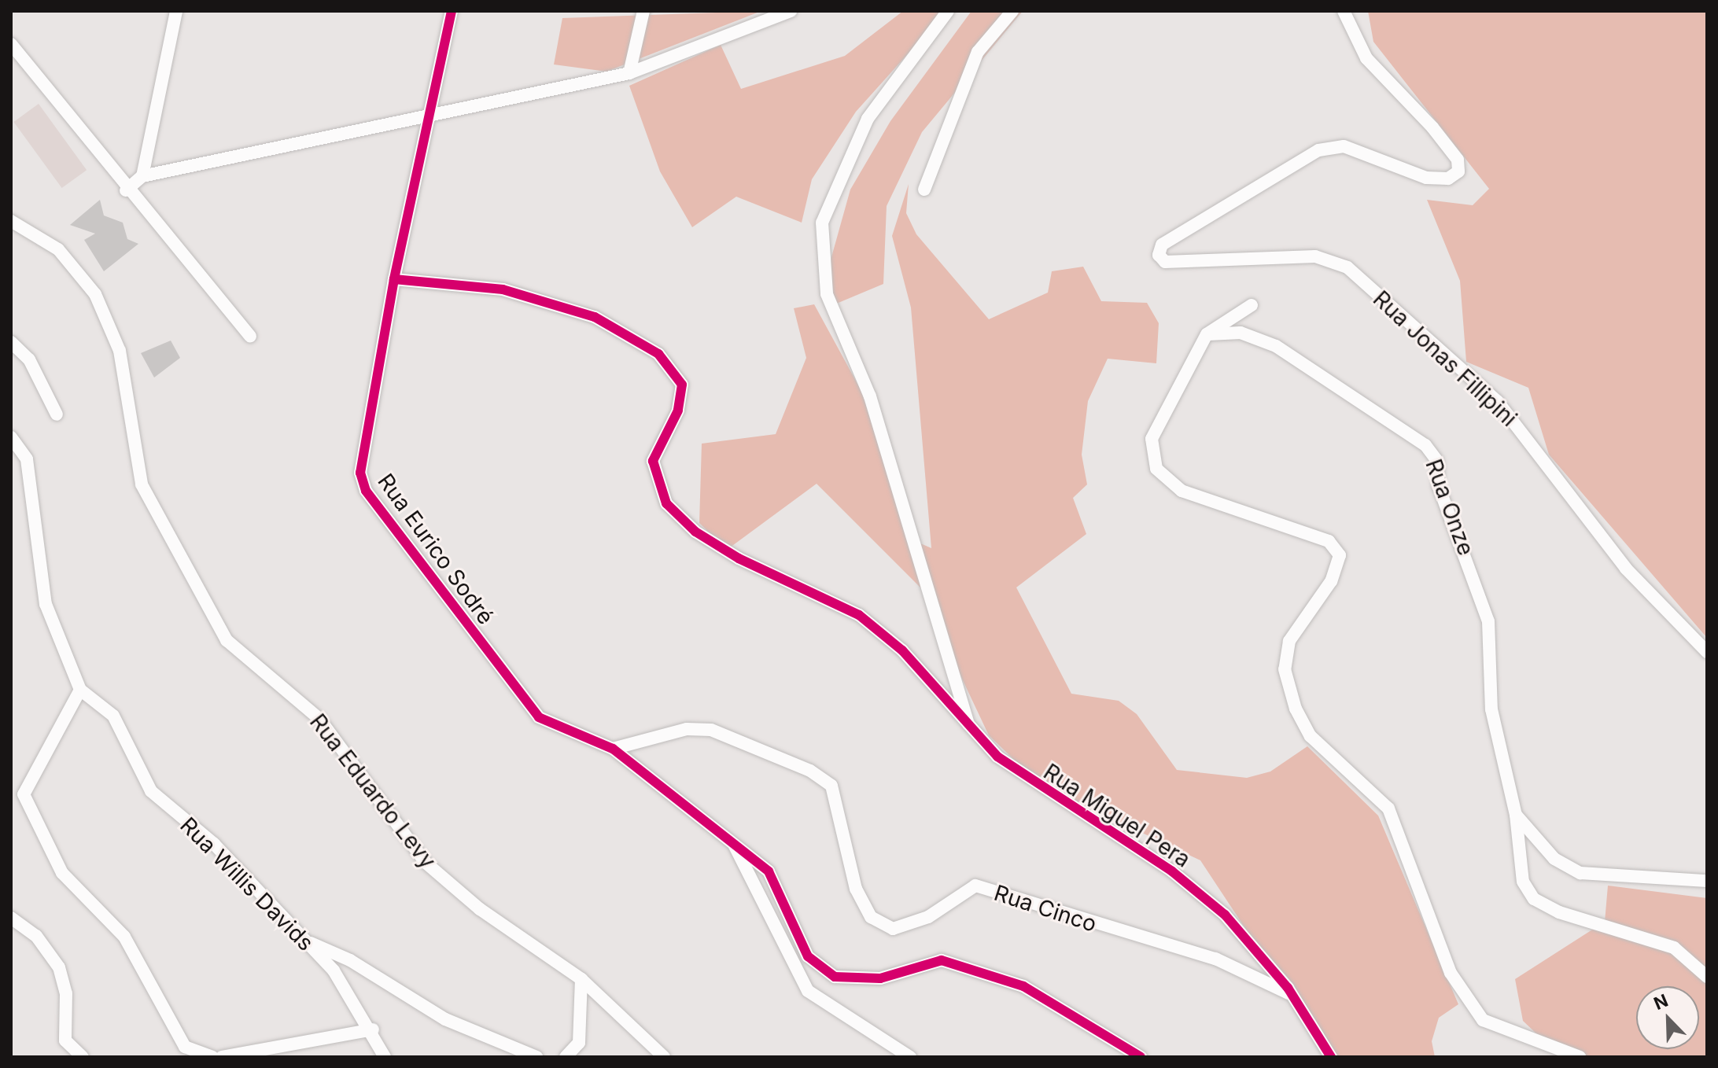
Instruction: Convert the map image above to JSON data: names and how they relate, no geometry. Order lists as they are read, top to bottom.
{
  "streets": {
    "street": [
      "Rua Jonas Fillipini",
      "Rua Onze",
      "Rua Eurico Sodré",
      "Rua Eduardo Levy",
      "Rua Miguel Pera",
      "Rua Willis Davids",
      "Rua Cinco"
    ]
  },
  "crossings": [
    ["Rua Eurico Sodré", "Rua Miguel Pera"],
    ["Rua Eurico Sodré", "Rua Cinco"],
    ["Rua Miguel Pera", "Rua Cinco"]
  ],
  "north": "top left"
}
